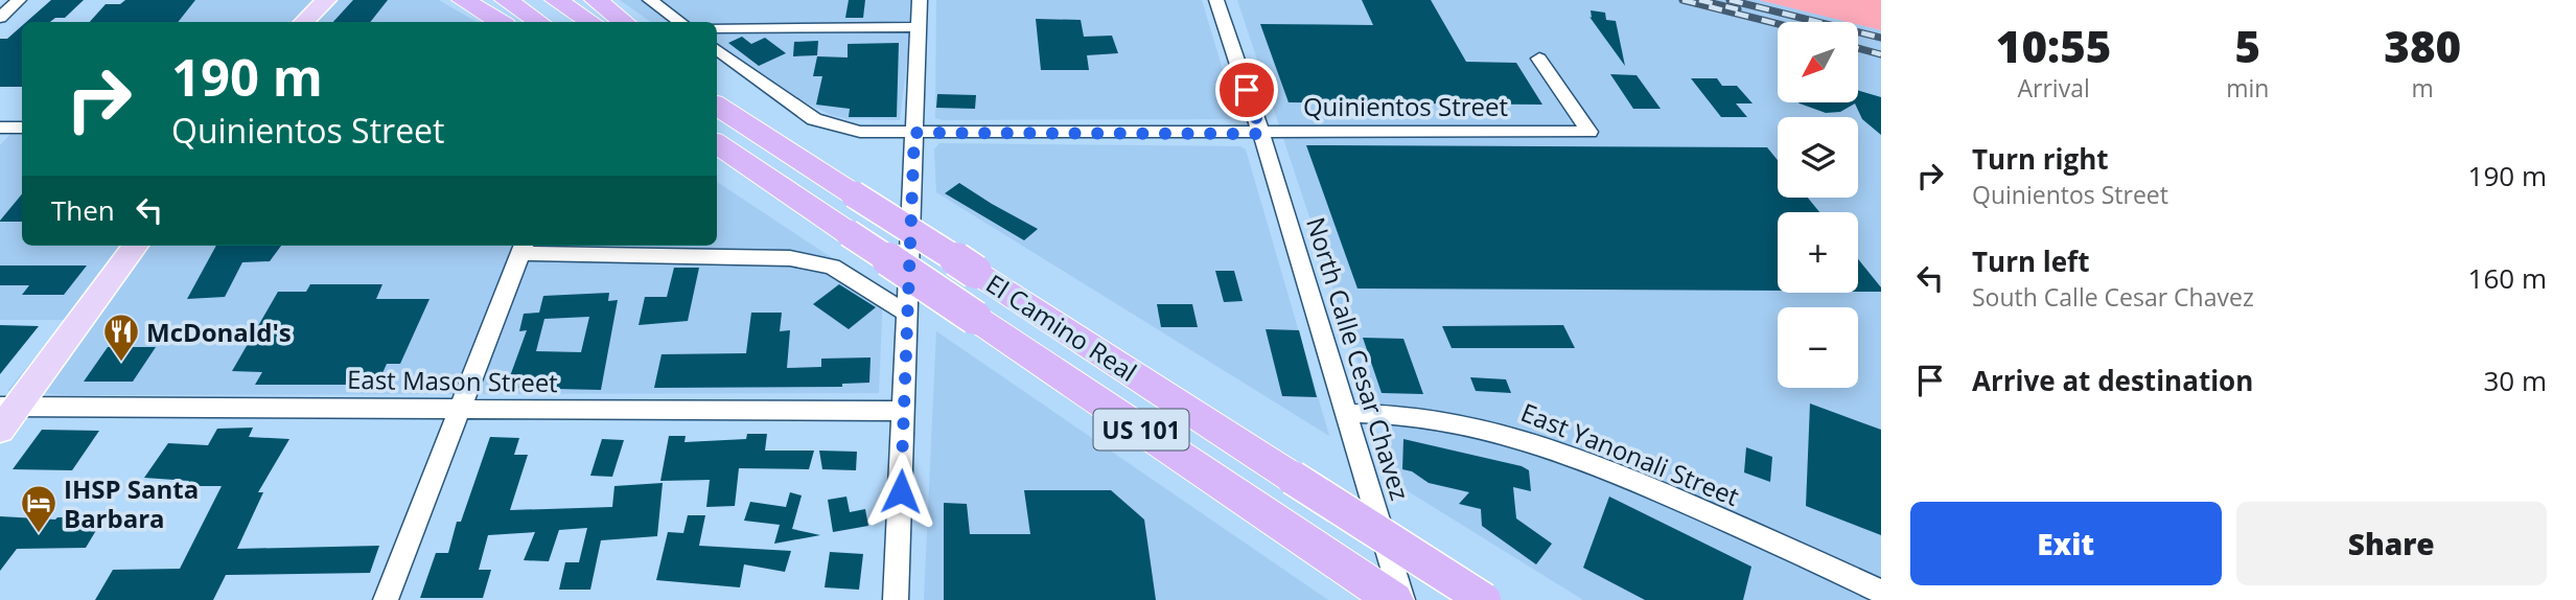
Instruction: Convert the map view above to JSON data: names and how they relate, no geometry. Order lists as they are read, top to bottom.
{
  "streets": {
    "highway": ["El Camino Real", "US 101"],
    "street": [
      "Quinientos Street",
      "North Calle Cesar Chavez",
      "East Mason Street",
      "East Yanonali Street"
    ]
  },
  "crossings": [
    ["Quinientos Street", "North Calle Cesar Chavez"],
    ["North Calle Cesar Chavez", "East Yanonali Street"]
  ],
  "places": {
    "restaurant": ["McDonald's"],
    "hotel": ["IHSP Santa Barbara"]
  },
  "north": "bottom left",
  "page": {
    "eta": [
      "10:55",
      "Arrival",
      "5",
      "min",
      "380",
      "m"
    ],
    "map_buttons": ["+", "−"],
    "turn": ["190 m", "Quinientos Street"],
    "list": [
      {
        "name": "Turn right",
        "note": "Quinientos Street",
        "value": "190 m"
      },
      {
        "name": "Turn left",
        "note": "South Calle Cesar Chavez",
        "value": "160 m"
      },
      {
        "name": "Arrive at destination",
        "value": "30 m"
      }
    ],
    "then": "Then",
    "buttons": ["Exit", "Share"]
  }
}
